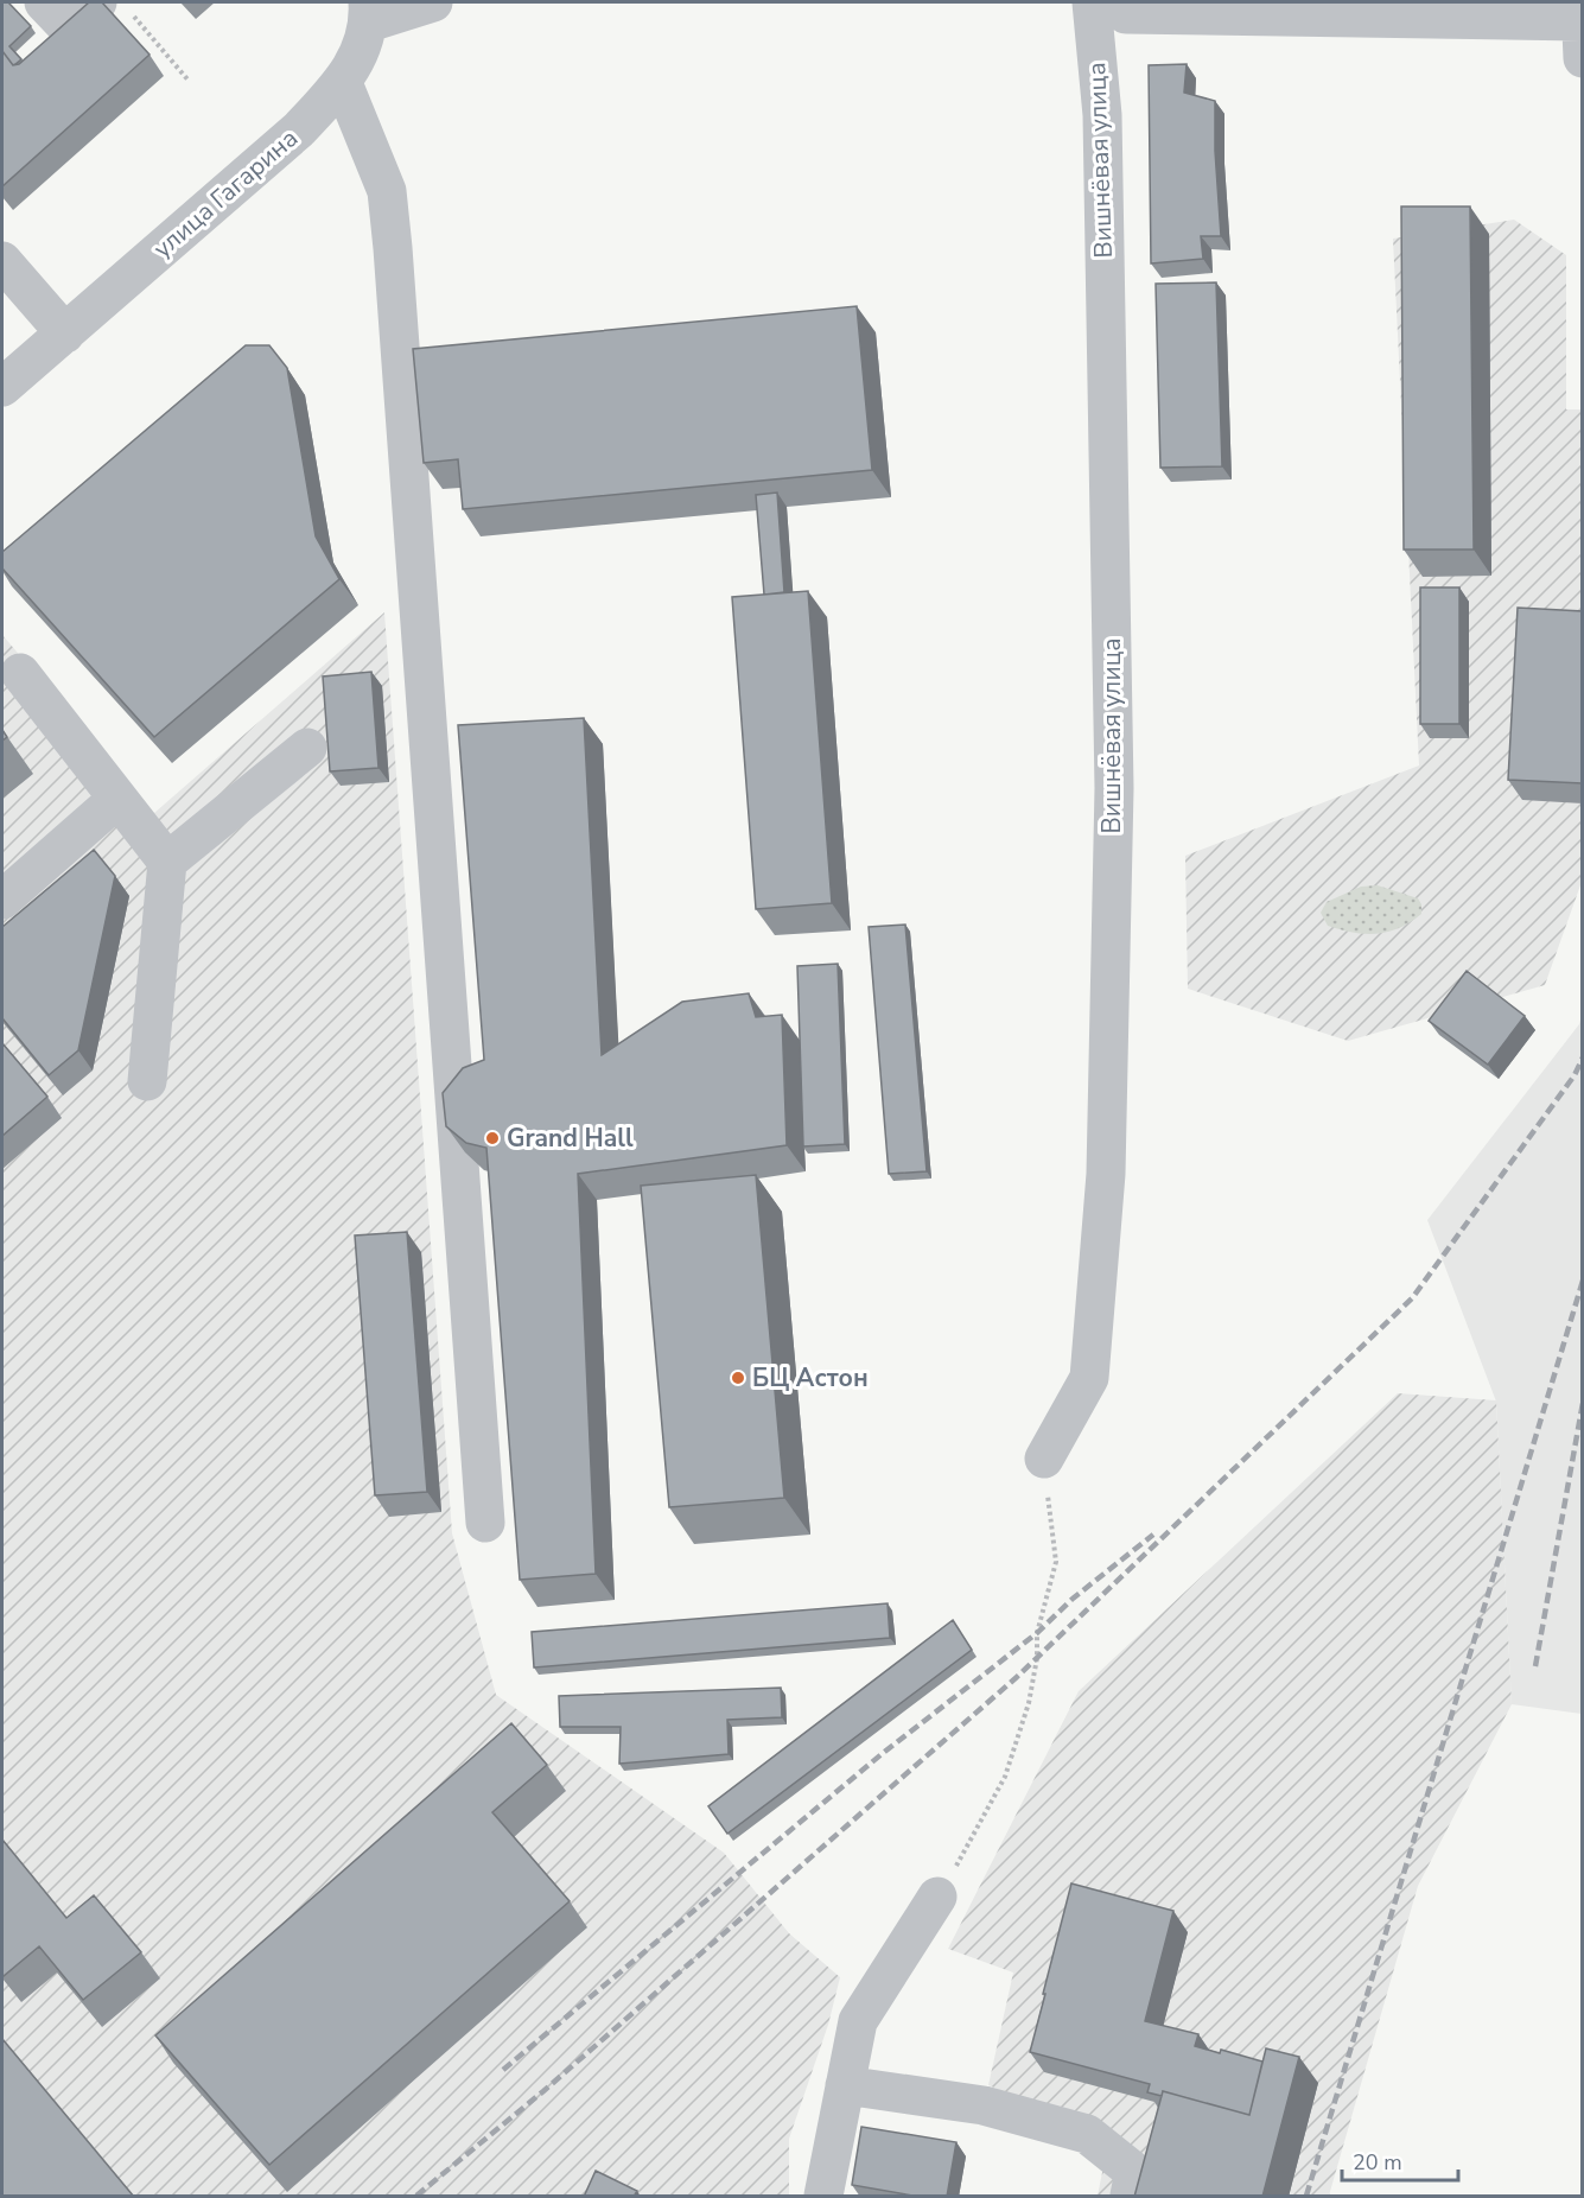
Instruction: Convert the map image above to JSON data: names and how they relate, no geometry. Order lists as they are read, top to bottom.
{
  "streets": {
    "street": ["Вишнёвая улица", "улица Гагарина"]
  },
  "places": ["Grand Hall", "БЦ Астон"],
  "scale_bar": "20 m"
}
